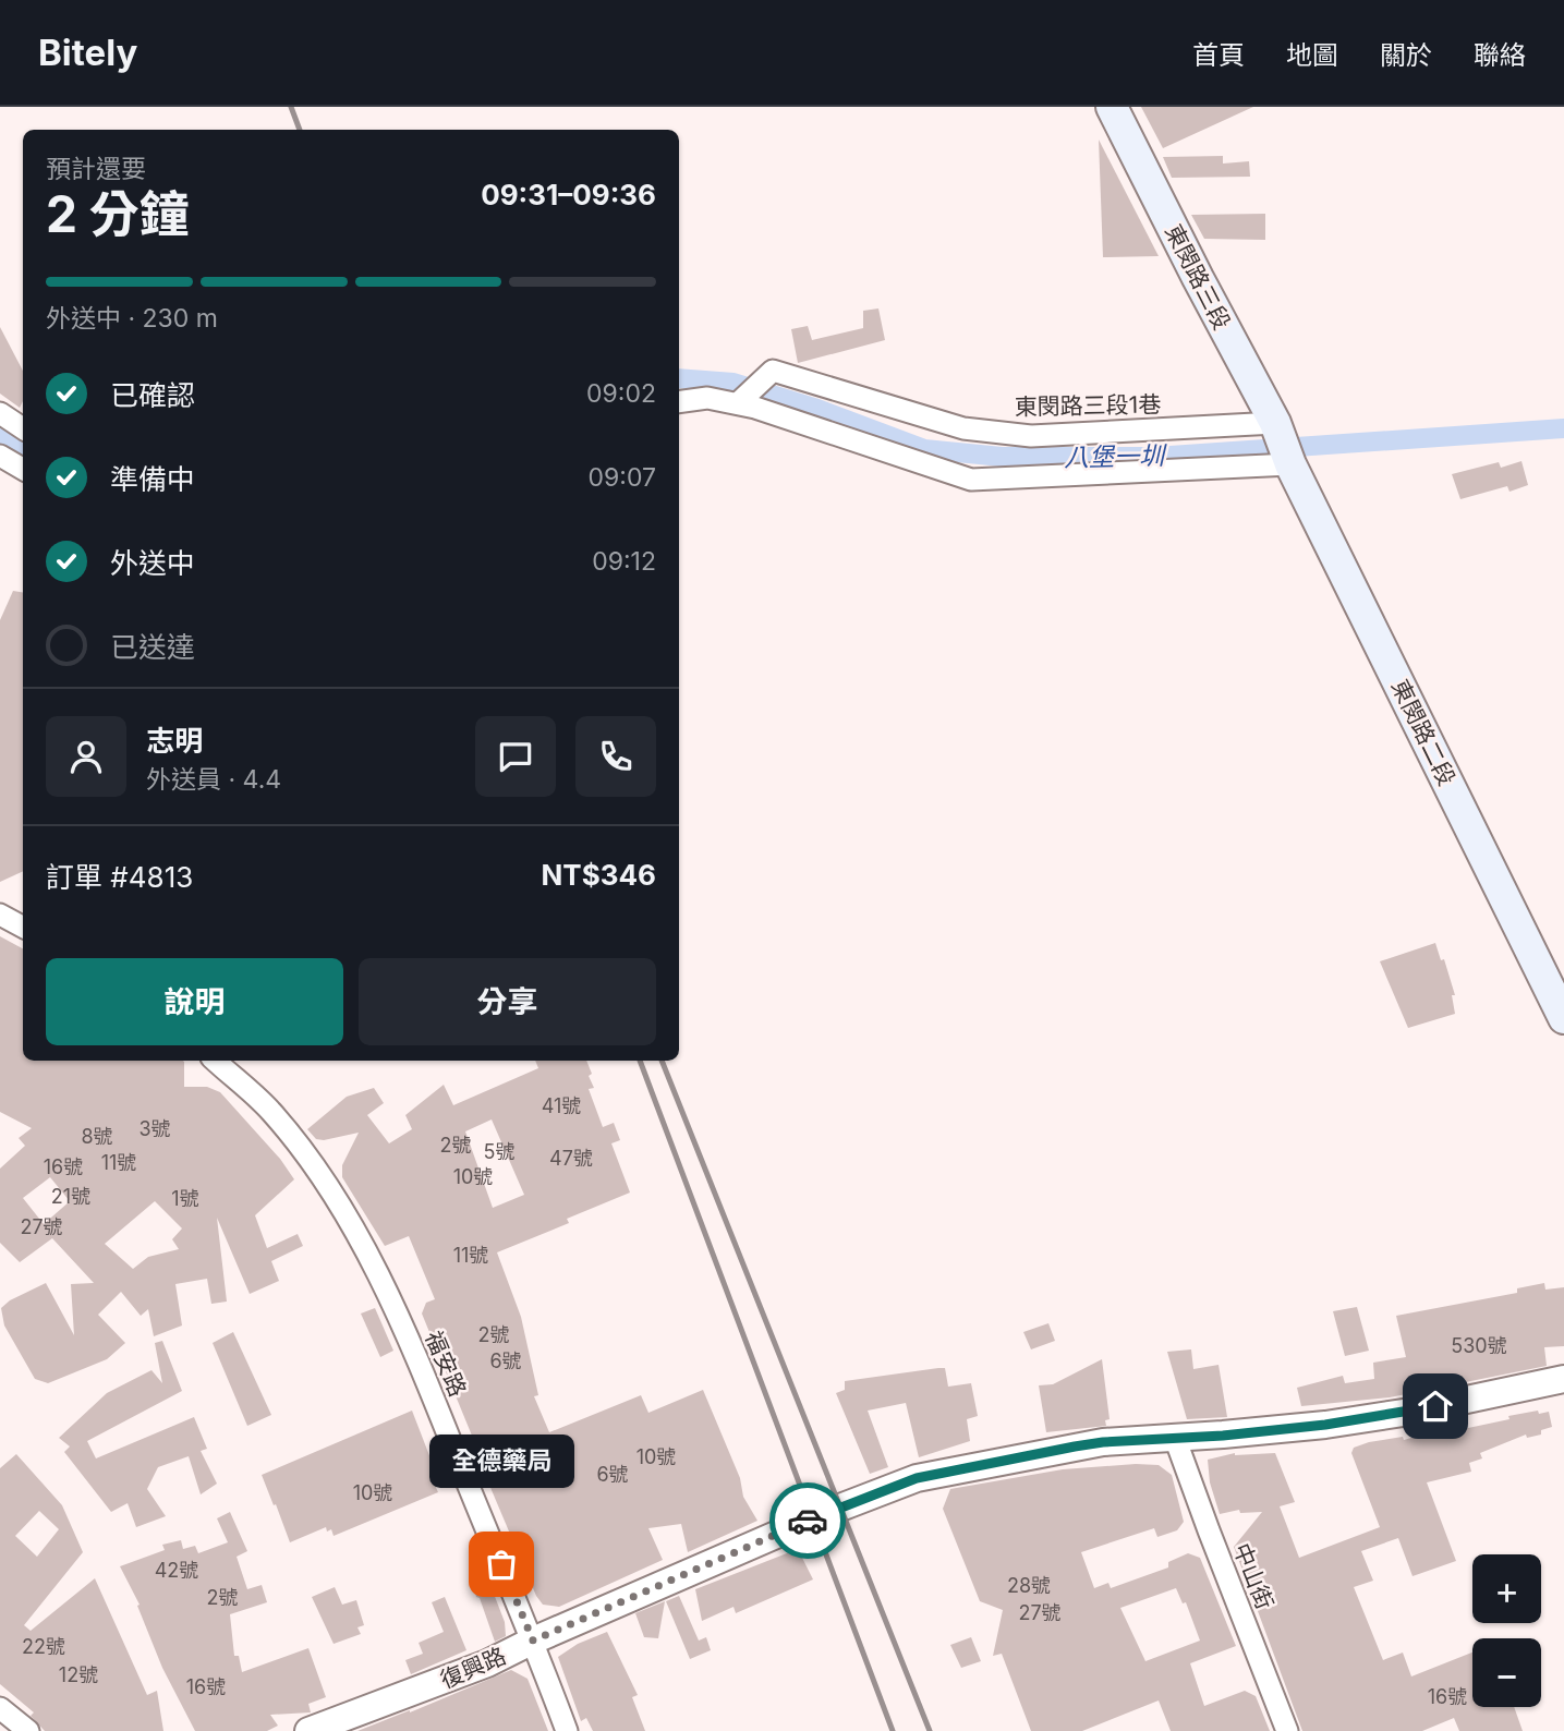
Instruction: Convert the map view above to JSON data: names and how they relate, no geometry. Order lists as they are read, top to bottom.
{
  "streets": {
    "main road": ["東閔路三段", "東閔路二段"],
    "street": [
      "東閔路三段1巷",
      "福安路",
      "中山街",
      "復興路"
    ]
  },
  "crossings": [
    ["東閔路三段", "東閔路三段1巷"],
    ["東閔路三段", "東閔路二段"],
    ["東閔路三段1巷", "東閔路二段"],
    ["福安路", "復興路"],
    ["中山街", "復興路"]
  ],
  "water": ["八堡一圳"],
  "places": ["全德藥局"],
  "house_numbers": [
    "41號",
    "3號",
    "8號",
    "2號",
    "5號",
    "47號",
    "11號",
    "16號",
    "10號",
    "21號",
    "1號",
    "27號",
    "11號",
    "2號",
    "530號",
    "6號",
    "10號",
    "6號",
    "10號",
    "42號",
    "28號",
    "2號",
    "27號",
    "22號",
    "12號",
    "16號",
    "16號"
  ],
  "page": {
    "header": "Bitely",
    "nav": [
      "首頁",
      "地圖",
      "關於",
      "聯絡"
    ],
    "heading": ["2 分鐘", "預計還要", "09:31–09:36"],
    "panel": [
      "志明",
      "外送員 · 4.4",
      "訂單 #4813",
      "NT$346"
    ],
    "bar": "外送中 · 230 m",
    "list": [
      ["已確認", "09:02"],
      ["準備中", "09:07"],
      ["外送中", "09:12"],
      "已送達"
    ],
    "buttons": ["說明", "分享"],
    "bubble": "全德藥局",
    "map_buttons": ["+", "−"]
  }
}
